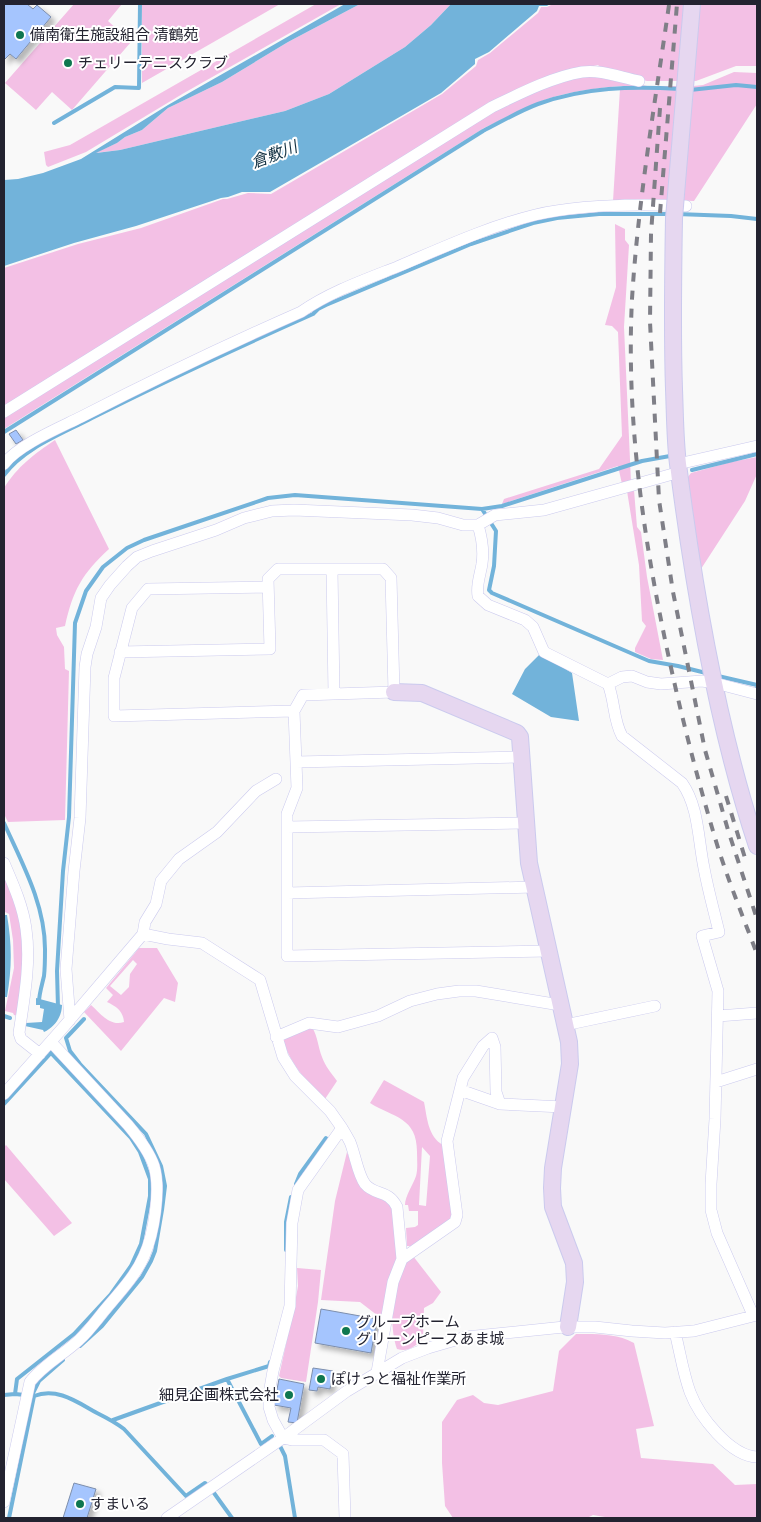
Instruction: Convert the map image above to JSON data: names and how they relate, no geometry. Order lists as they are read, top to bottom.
{
  "water": ["倉敷川"],
  "places": [
    "備南衛生施設組合 清鶴苑",
    "チェリーテニスクラブ",
    "グループホーム グリーンピースあま城",
    "ぽけっと福祉作業所",
    "細見企画株式会社",
    "すまいる"
  ]
}
